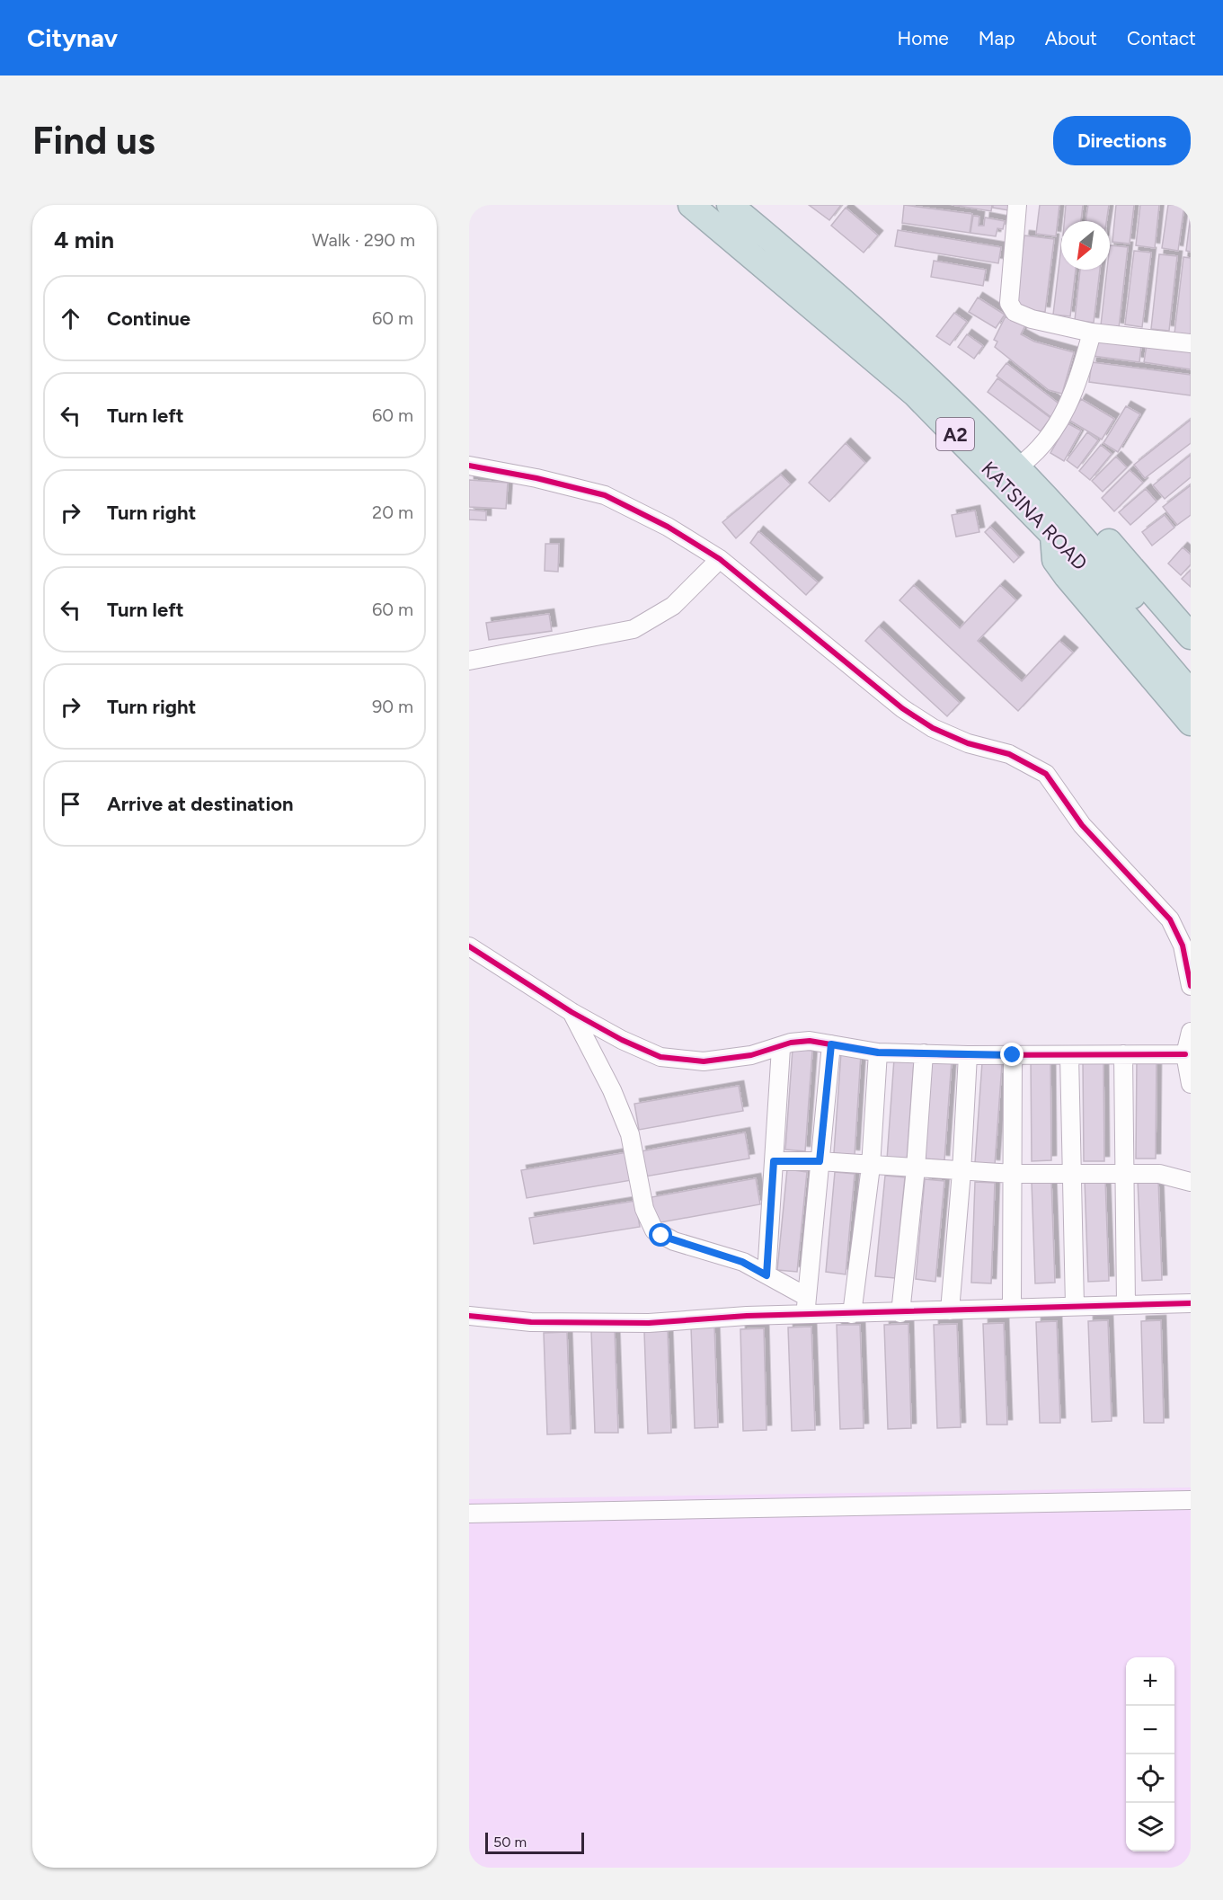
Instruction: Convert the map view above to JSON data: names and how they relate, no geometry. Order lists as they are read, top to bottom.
{
  "streets": {
    "highway": ["A2", "KATSINA ROAD"]
  },
  "scale_bar": "50 m",
  "north": "bottom left",
  "page": {
    "header": "Citynav",
    "nav": [
      "Home",
      "Map",
      "About",
      "Contact"
    ],
    "buttons": "Directions",
    "title": "Find us",
    "heading": ["4 min", "Walk · 290 m"],
    "list": [
      ["Continue", "60 m"],
      ["Turn left", "60 m"],
      ["Turn right", "20 m"],
      ["Turn left", "60 m"],
      ["Turn right", "90 m"],
      "Arrive at destination"
    ],
    "map_buttons": ["+", "−"],
    "scale": "50 m"
  }
}
